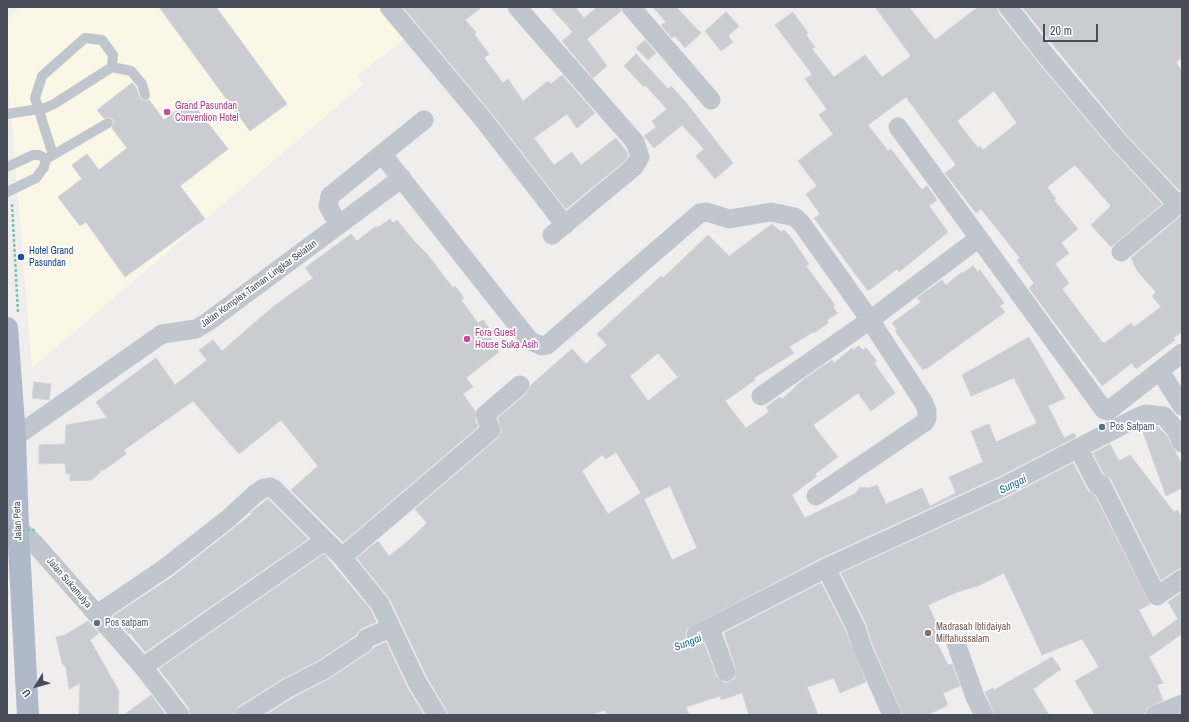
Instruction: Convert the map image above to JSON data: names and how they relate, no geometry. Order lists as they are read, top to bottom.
{
  "streets": {
    "main road": ["Jalan Peta"],
    "street": ["Jalan Komplex Taman Lingkar Selatan", "Jalan Sukamulya"]
  },
  "crossings": [
    ["Jalan Komplex Taman Lingkar Selatan", "Jalan Peta"],
    ["Jalan Peta", "Jalan Sukamulya"]
  ],
  "water": ["Sungai"],
  "places": [
    "Grand Pasundan Convention Hotel",
    "Hotel Grand Pasundan",
    "Fora Guest House Suka Asih",
    "Pos Satpam",
    "Pos satpam",
    "Madrasah Ibtidaiyah Miftahussalam"
  ],
  "scale_bar": "20 m",
  "north": "bottom left"
}
